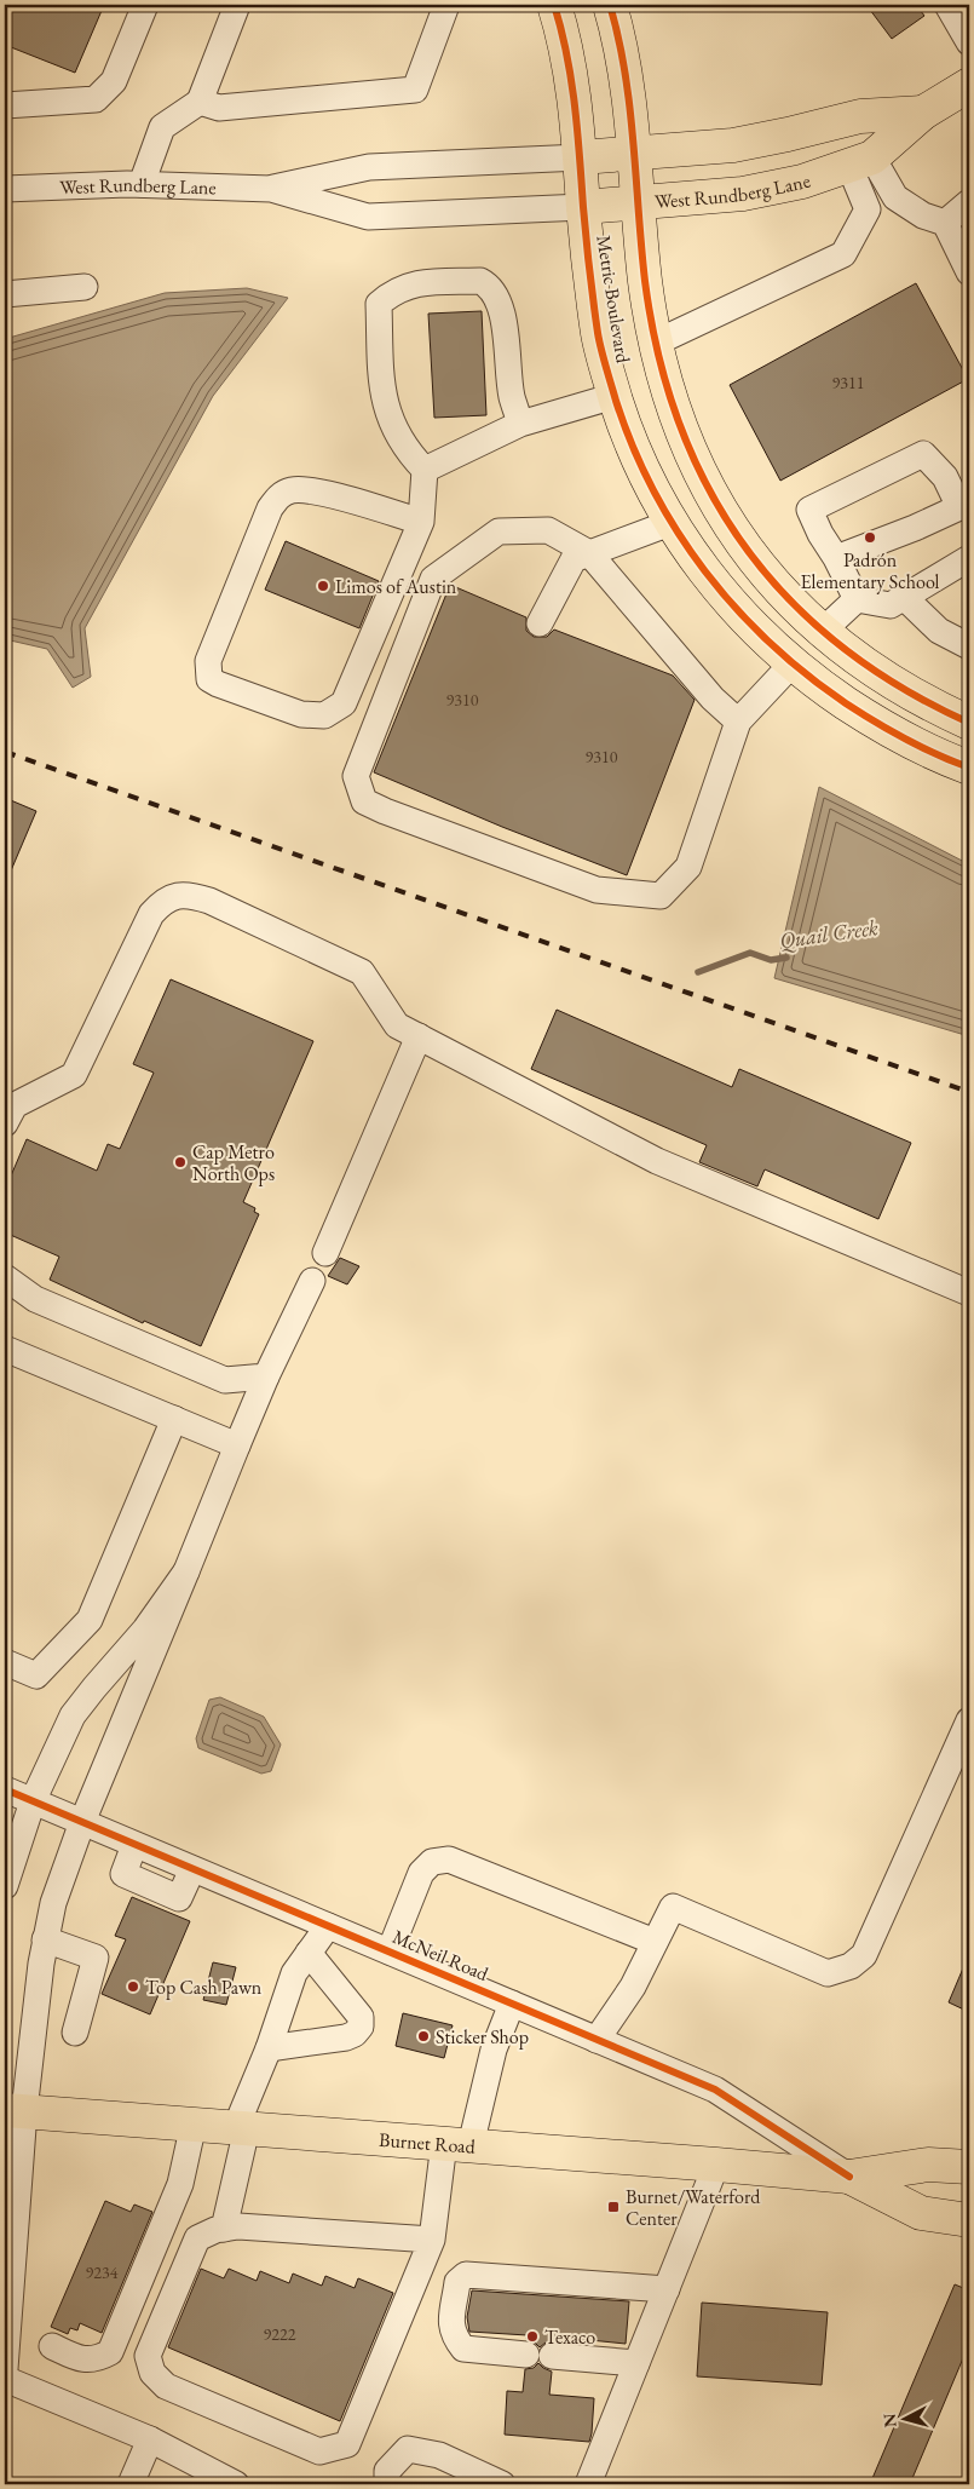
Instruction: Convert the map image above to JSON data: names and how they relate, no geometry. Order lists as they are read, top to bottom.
{
  "streets": {
    "main road": ["West Rundberg Lane", "Metric Boulevard", "Burnet Road"],
    "street": ["McNeil Road"]
  },
  "crossings": [
    ["West Rundberg Lane", "Metric Boulevard"],
    ["McNeil Road", "Burnet Road"]
  ],
  "water": ["Quail Creek"],
  "places": {
    "other": [
      "Padrón Elementary School",
      "Limos of Austin",
      "Cap Metro North Ops",
      "Top Cash Pawn",
      "Sticker Shop",
      "Texaco"
    ],
    "transit": ["Burnet/Waterford Center"]
  },
  "house_numbers": [
    "9311",
    "9310",
    "9310",
    "9234",
    "9222"
  ],
  "north": "left"
}
